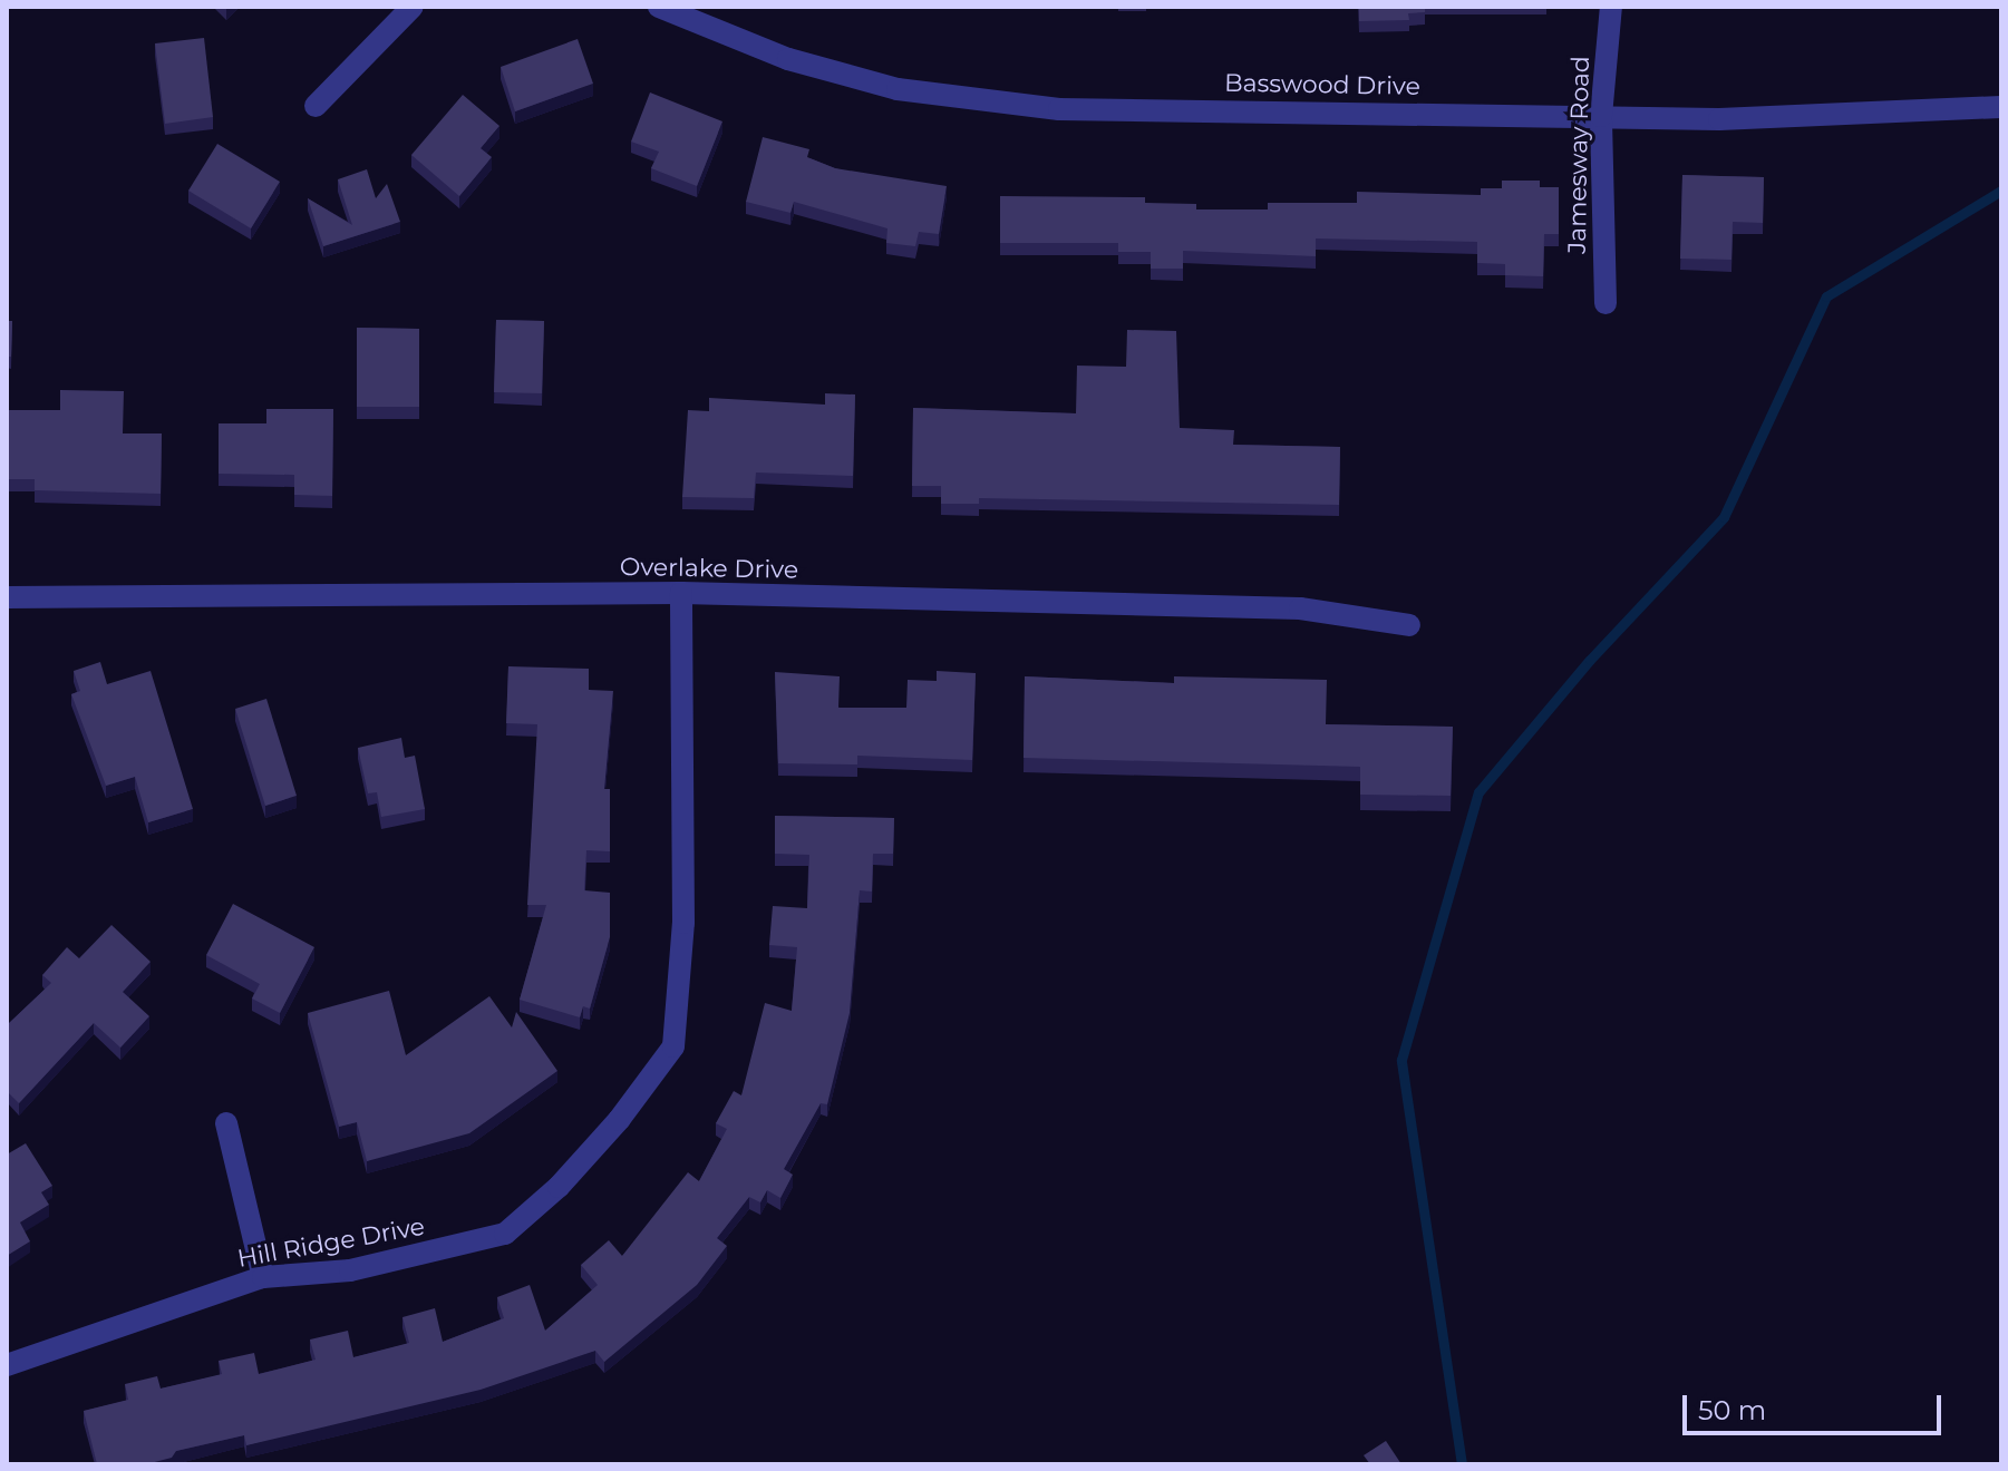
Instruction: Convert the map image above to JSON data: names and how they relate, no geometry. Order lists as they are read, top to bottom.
{
  "streets": {
    "street": [
      "Basswood Drive",
      "Jamesway Road",
      "Overlake Drive",
      "Hill Ridge Drive"
    ]
  },
  "crossings": [
    ["Basswood Drive", "Jamesway Road"],
    ["Overlake Drive", "Hill Ridge Drive"]
  ],
  "scale_bar": "50 m"
}
